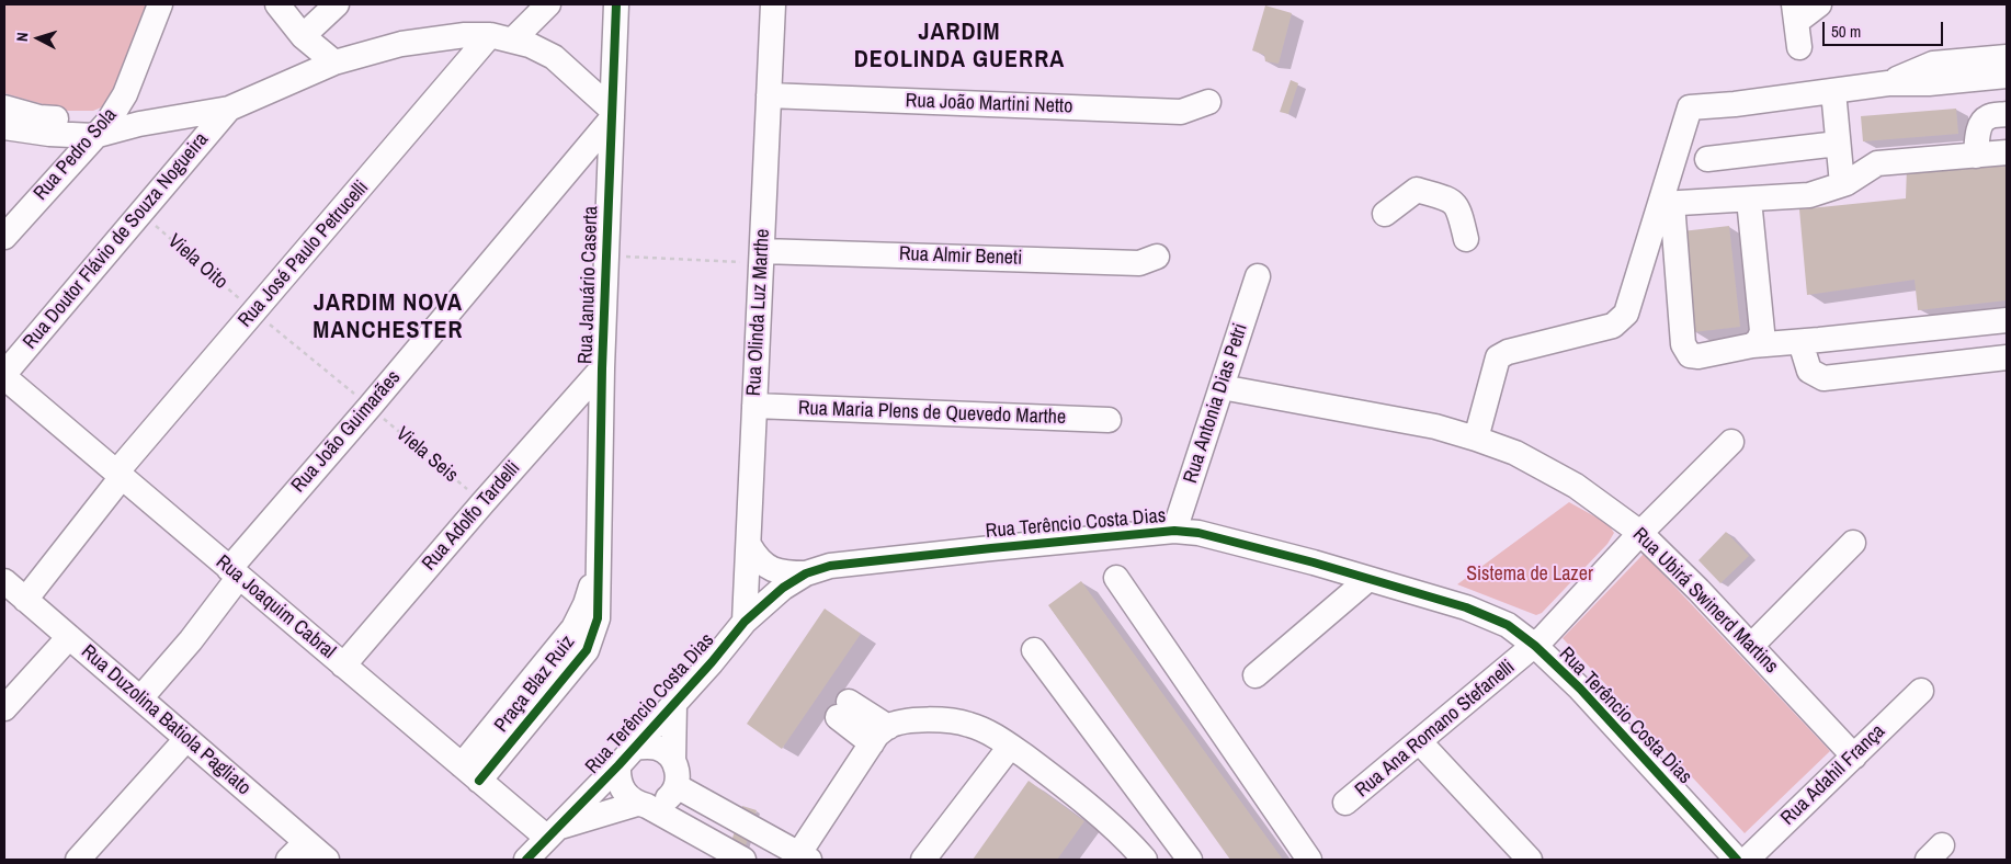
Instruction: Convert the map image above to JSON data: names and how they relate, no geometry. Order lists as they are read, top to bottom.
{
  "streets": {
    "street": [
      "Rua João Martini Netto",
      "Rua Pedro Sola",
      "Rua Doutor Flávio de Souza Nogueira",
      "Rua José Paulo Petrucelli",
      "Rua Almir Beneti",
      "Rua Januário Caserta",
      "Rua Olinda Luz Marthe",
      "Rua Antonia Dias Petri",
      "Rua Maria Plens de Quevedo Marthe",
      "Rua João Guimarães",
      "Rua Adolfo Tardelli",
      "Rua Terêncio Costa Dias",
      "Rua Ubirá Swinerd Martins",
      "Rua Joaquim Cabral",
      "Praça Blaz Ruiz",
      "Rua Duzolina Batiola Pagliato",
      "Rua Ana Romano Stefanelli",
      "Rua Adahil França"
    ],
    "path": ["Viela Oito", "Viela Seis"]
  },
  "crossings": [
    ["Rua João Martini Netto", "Rua Olinda Luz Marthe"],
    ["Rua Doutor Flávio de Souza Nogueira", "Viela Oito"],
    ["Rua Doutor Flávio de Souza Nogueira", "Rua Joaquim Cabral"],
    ["Rua José Paulo Petrucelli", "Viela Oito"],
    ["Rua José Paulo Petrucelli", "Rua Joaquim Cabral"],
    ["Rua José Paulo Petrucelli", "Rua Duzolina Batiola Pagliato"],
    ["Rua Almir Beneti", "Rua Olinda Luz Marthe"],
    ["Viela Oito", "Rua João Guimarães"],
    ["Viela Oito", "Viela Seis"],
    ["Rua Januário Caserta", "Rua João Guimarães"],
    ["Rua Januário Caserta", "Rua Adolfo Tardelli"],
    ["Rua Januário Caserta", "Praça Blaz Ruiz"],
    ["Rua Olinda Luz Marthe", "Rua Maria Plens de Quevedo Marthe"],
    ["Rua Olinda Luz Marthe", "Rua Terêncio Costa Dias"],
    ["Rua Antonia Dias Petri", "Rua Terêncio Costa Dias"],
    ["Rua Antonia Dias Petri", "Rua Ubirá Swinerd Martins"],
    ["Rua João Guimarães", "Viela Seis"],
    ["Rua João Guimarães", "Rua Joaquim Cabral"],
    ["Rua João Guimarães", "Rua Duzolina Batiola Pagliato"],
    ["Viela Seis", "Rua Adolfo Tardelli"],
    ["Rua Adolfo Tardelli", "Rua Joaquim Cabral"],
    ["Rua Terêncio Costa Dias", "Rua Joaquim Cabral"],
    ["Rua Terêncio Costa Dias", "Rua Ana Romano Stefanelli"],
    ["Rua Ubirá Swinerd Martins", "Rua Ana Romano Stefanelli"],
    ["Rua Ubirá Swinerd Martins", "Rua Adahil França"],
    ["Rua Joaquim Cabral", "Praça Blaz Ruiz"]
  ],
  "districts": ["JARDIM DEOLINDA GUERRA", "JARDIM NOVA MANCHESTER"],
  "parks": ["Sistema de Lazer"],
  "scale_bar": "50 m",
  "north": "left"
}
